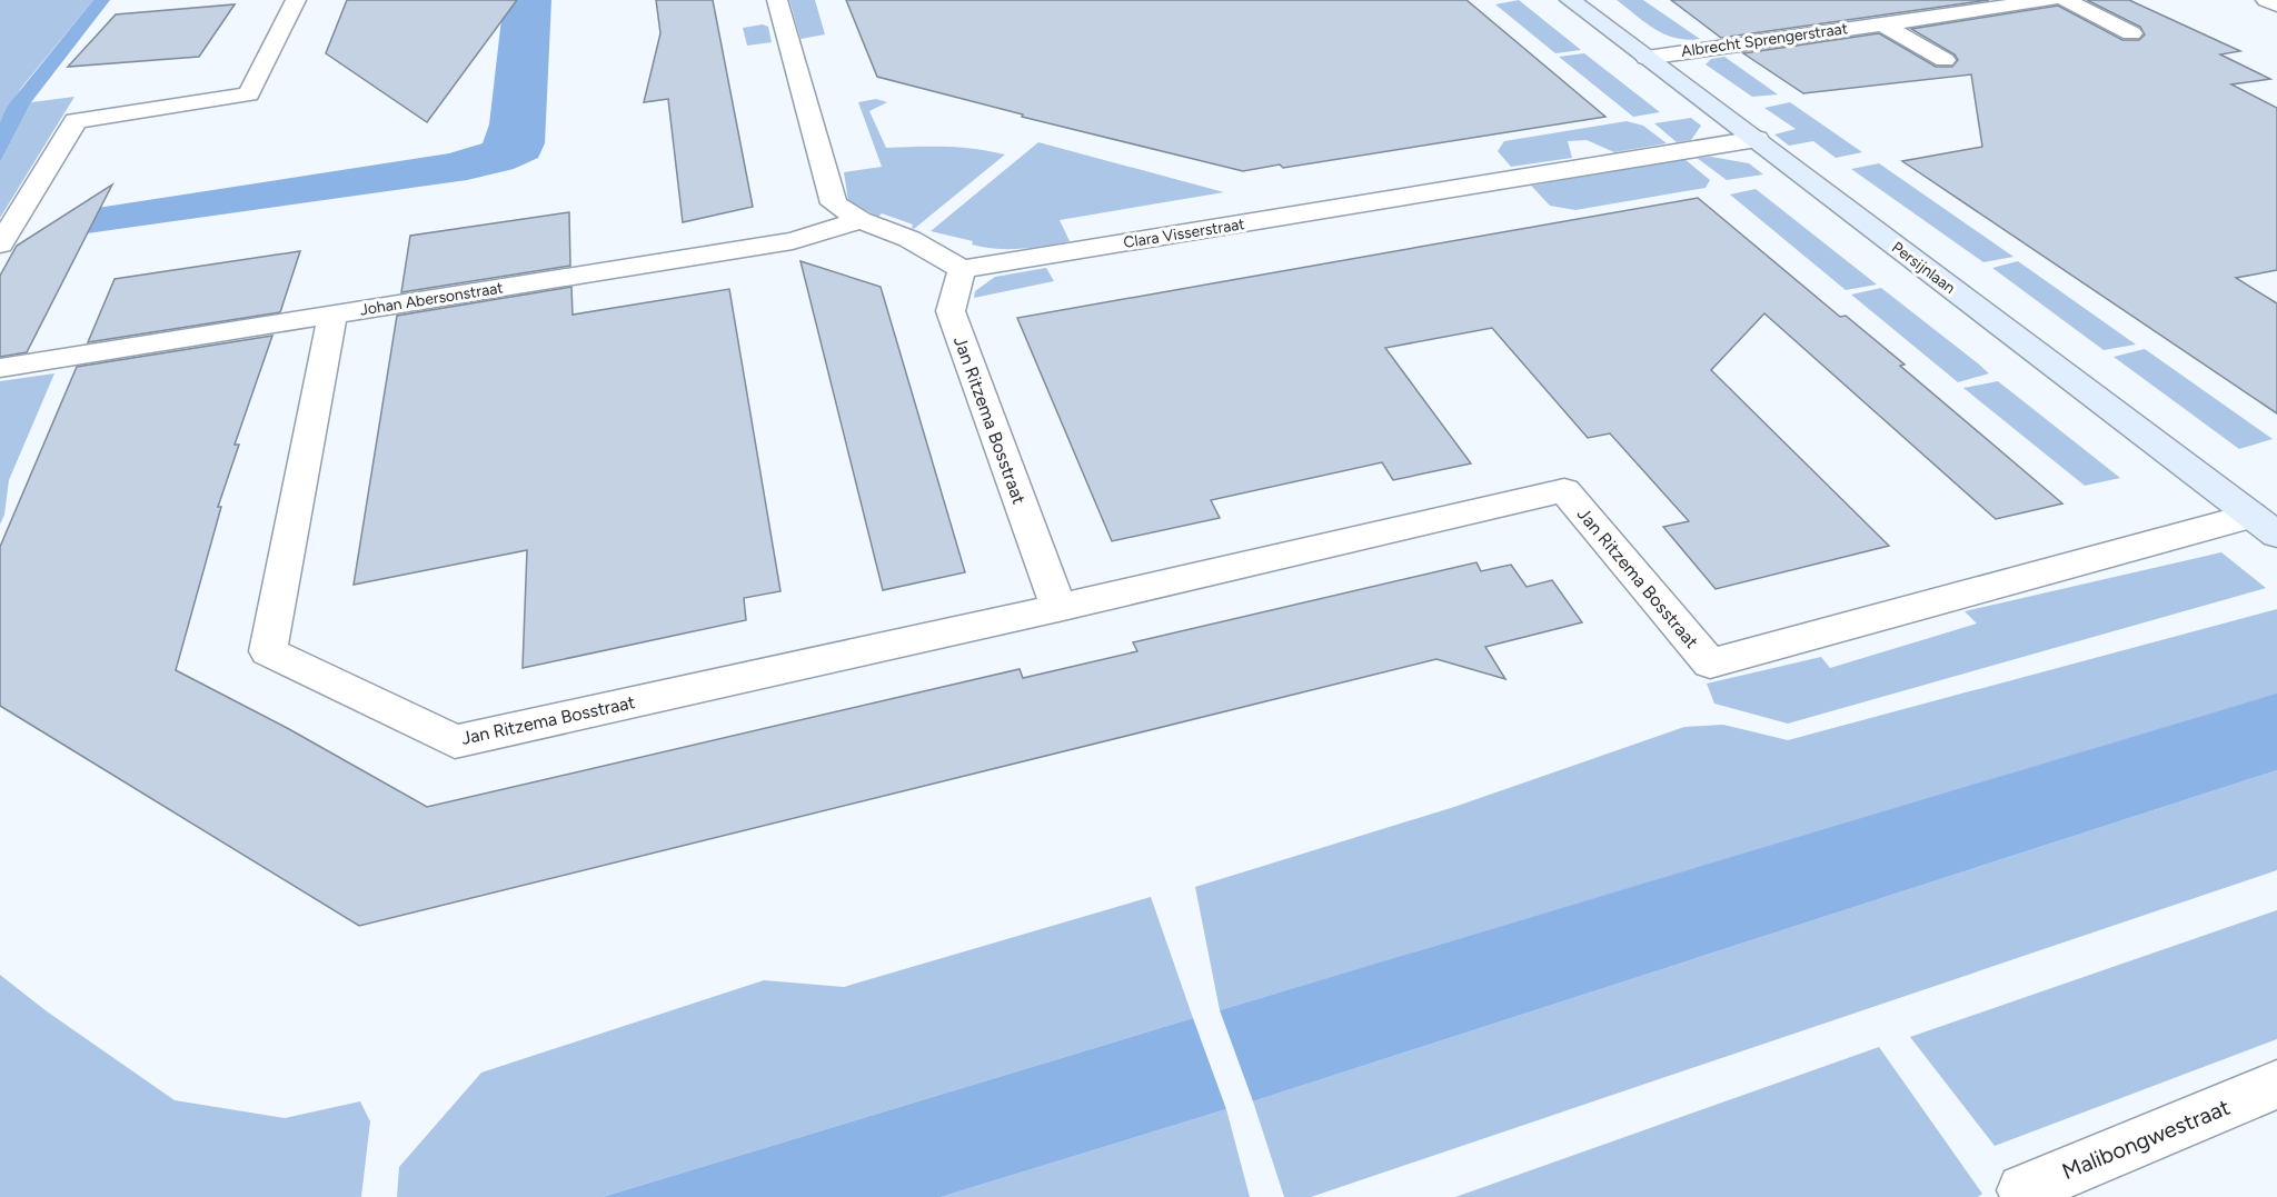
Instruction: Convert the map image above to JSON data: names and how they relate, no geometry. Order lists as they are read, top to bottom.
{
  "streets": {
    "street": [
      "Albrecht Sprengerstraat",
      "Clara Visserstraat",
      "Persijnlaan",
      "Johan Abersonstraat",
      "Jan Ritzema Bosstraat",
      "Malibongwestraat"
    ]
  },
  "crossings": [
    ["Albrecht Sprengerstraat", "Persijnlaan"],
    ["Clara Visserstraat", "Persijnlaan"],
    ["Clara Visserstraat", "Jan Ritzema Bosstraat"],
    ["Persijnlaan", "Jan Ritzema Bosstraat"],
    ["Johan Abersonstraat", "Jan Ritzema Bosstraat"]
  ]
}
